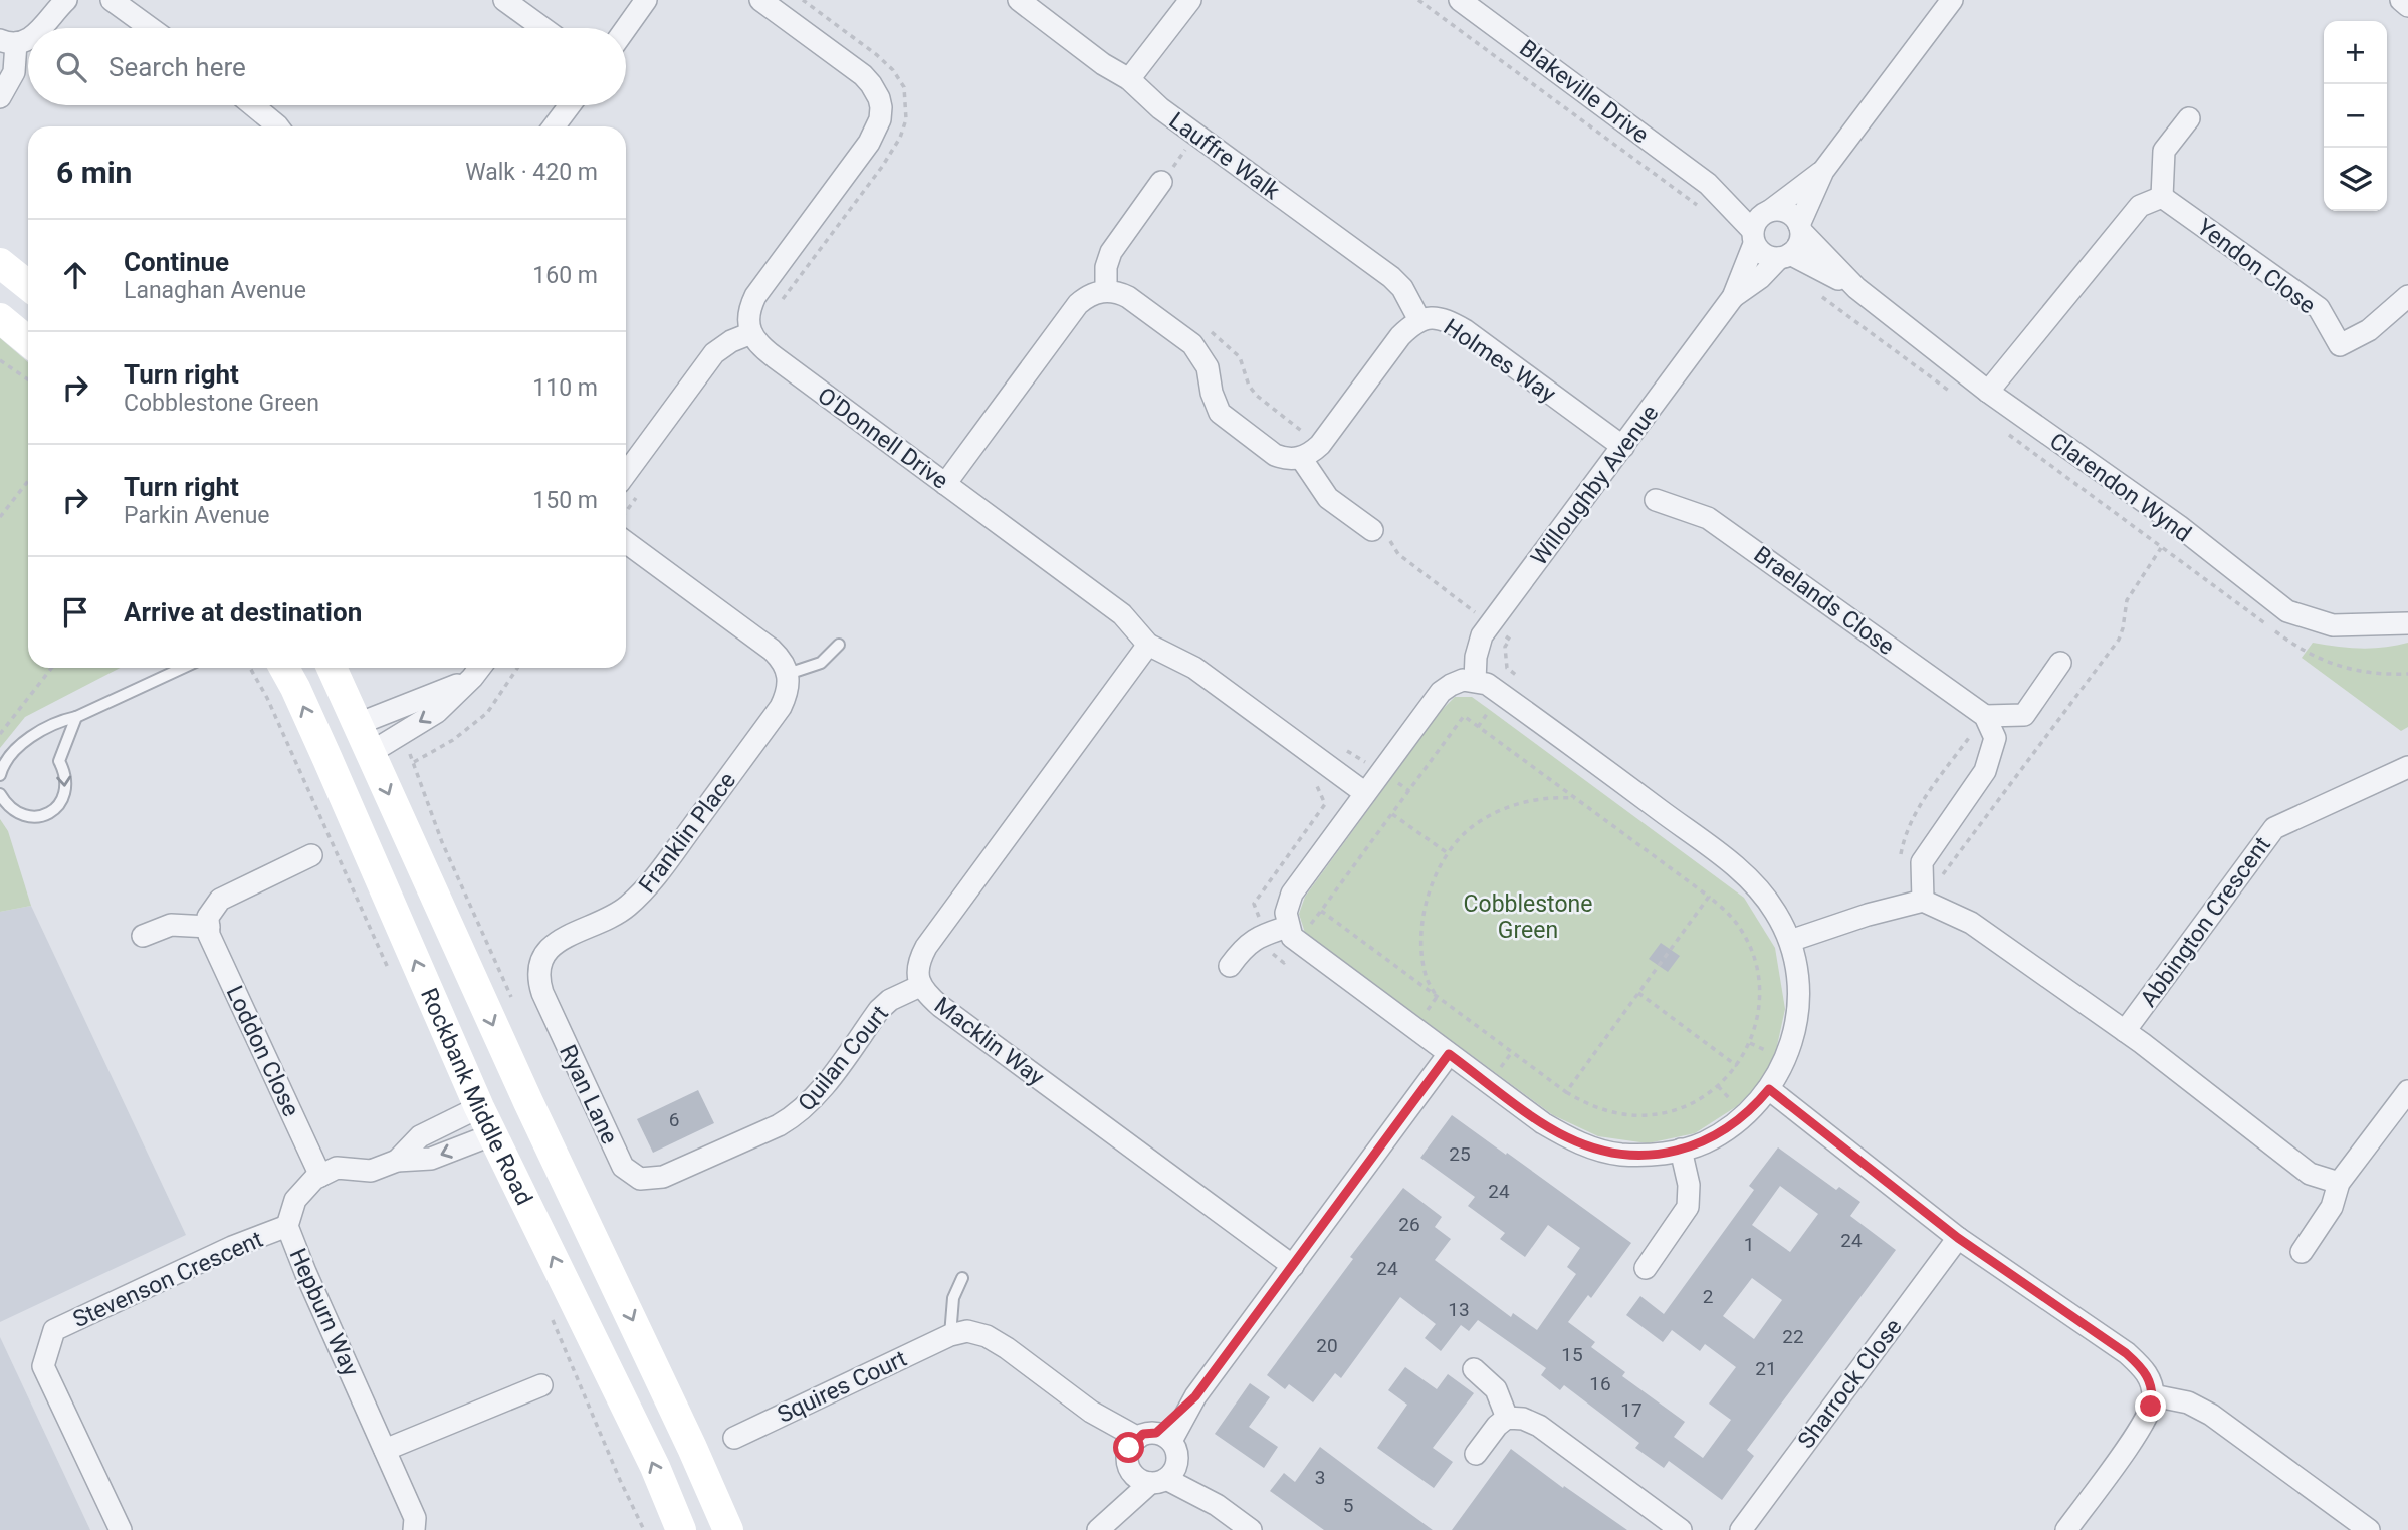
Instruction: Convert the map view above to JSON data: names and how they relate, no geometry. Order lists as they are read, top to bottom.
{
  "streets": {
    "street": [
      "Blakeville Drive",
      "Lauffre Walk",
      "Yendon Close",
      "Holmes Way",
      "O'Donnell Drive",
      "Willoughby Avenue",
      "Clarendon Wynd",
      "Braelands Close",
      "Franklin Place",
      "Abbington Crescent",
      "Macklin Way",
      "Loddon Close",
      "Quilan Court",
      "Ryan Lane",
      "Rockbank Middle Road",
      "Stevenson Crescent",
      "Hepburn Way",
      "Sharrock Close",
      "Squires Court"
    ]
  },
  "crossings": [
    ["Blakeville Drive", "Willoughby Avenue"],
    ["Blakeville Drive", "Clarendon Wynd"],
    ["Lauffre Walk", "Holmes Way"],
    ["Holmes Way", "Willoughby Avenue"],
    ["O'Donnell Drive", "Macklin Way"],
    ["Willoughby Avenue", "Clarendon Wynd"],
    ["Franklin Place", "Ryan Lane"],
    ["Macklin Way", "Quilan Court"],
    ["Loddon Close", "Hepburn Way"],
    ["Quilan Court", "Ryan Lane"],
    ["Stevenson Crescent", "Hepburn Way"]
  ],
  "parks": ["Cobblestone Green"],
  "house_numbers": [
    "6",
    "25",
    "24",
    "26",
    "24",
    "1",
    "24",
    "2",
    "13",
    "22",
    "20",
    "15",
    "21",
    "16",
    "17",
    "3",
    "5"
  ],
  "page": {
    "map_buttons": ["+", "−"],
    "search": "Search here",
    "heading": ["6 min", "Walk · 420 m"],
    "list": [
      ["Continue", "Lanaghan Avenue", "160 m"],
      ["Turn right", "Cobblestone Green", "110 m"],
      ["Turn right", "Parkin Avenue", "150 m"],
      "Arrive at destination"
    ]
  }
}
